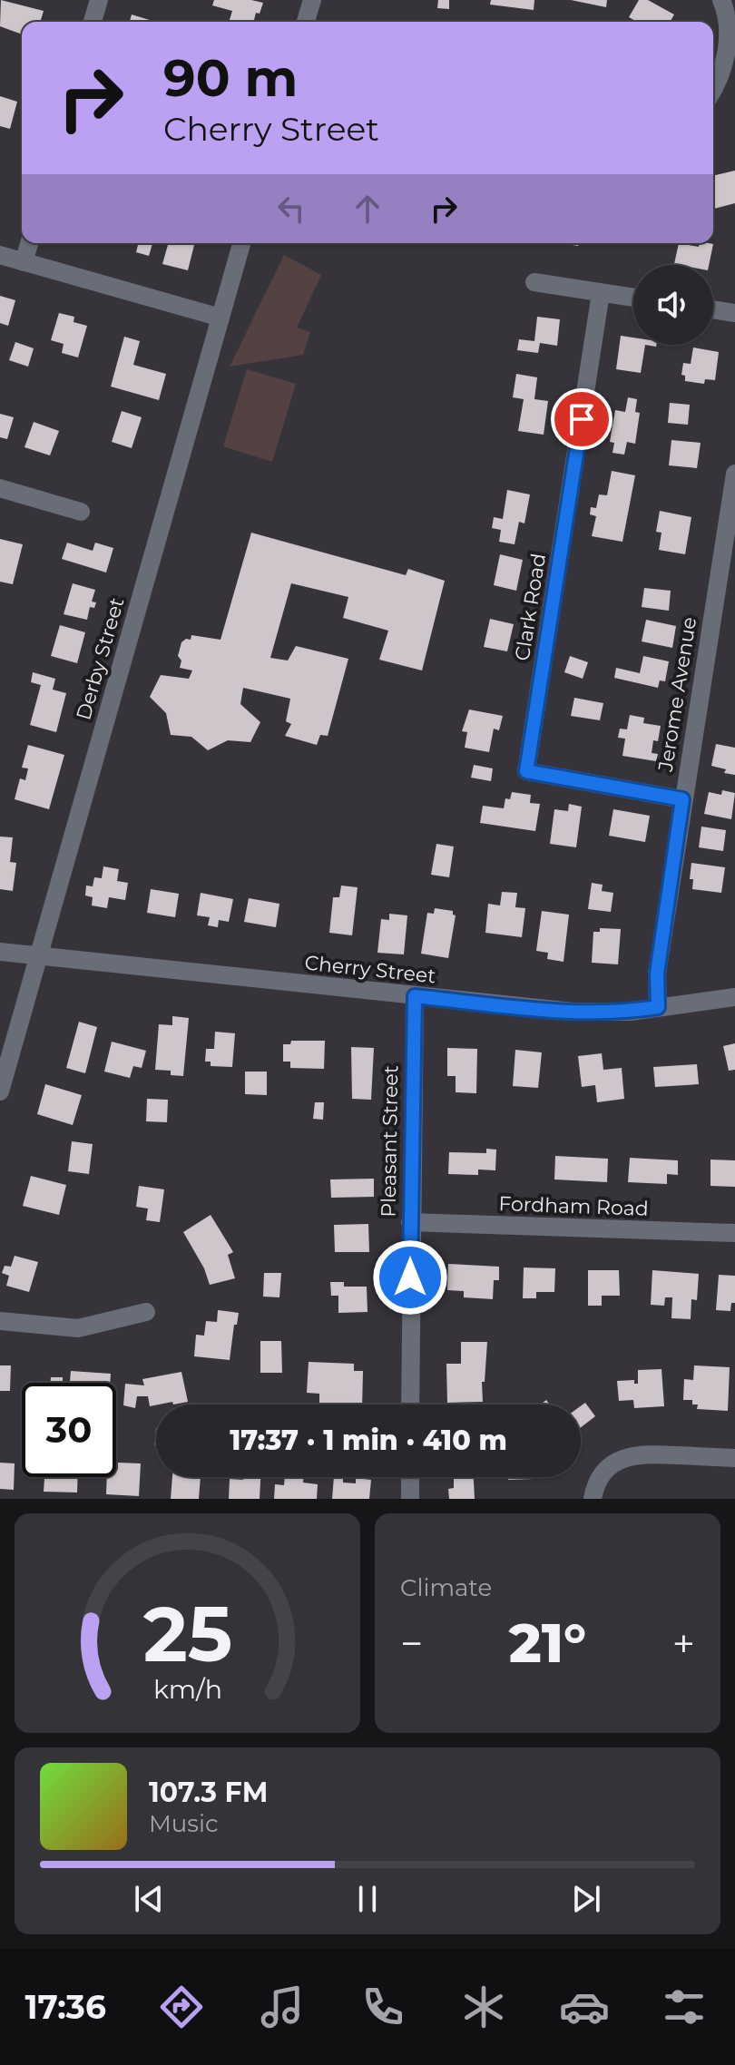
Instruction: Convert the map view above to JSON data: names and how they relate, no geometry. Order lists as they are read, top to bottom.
{
  "streets": {
    "street": [
      "Clark Road",
      "Derby Street",
      "Jerome Avenue",
      "Cherry Street",
      "Pleasant Street",
      "Fordham Road"
    ]
  },
  "crossings": [
    ["Clark Road", "Jerome Avenue"],
    ["Derby Street", "Cherry Street"],
    ["Jerome Avenue", "Cherry Street"],
    ["Cherry Street", "Pleasant Street"],
    ["Pleasant Street", "Fordham Road"]
  ],
  "page": {
    "turn": ["90 m", "Cherry Street"],
    "limit": "30",
    "trip": "17:37 · 1 min · 410 m",
    "tile": "Climate",
    "heat": ["−", "21°", "+"],
    "song": ["107.3 FM", "Music"],
    "tabs": "17:36",
    "gauge": ["25", "km/h"]
  }
}
